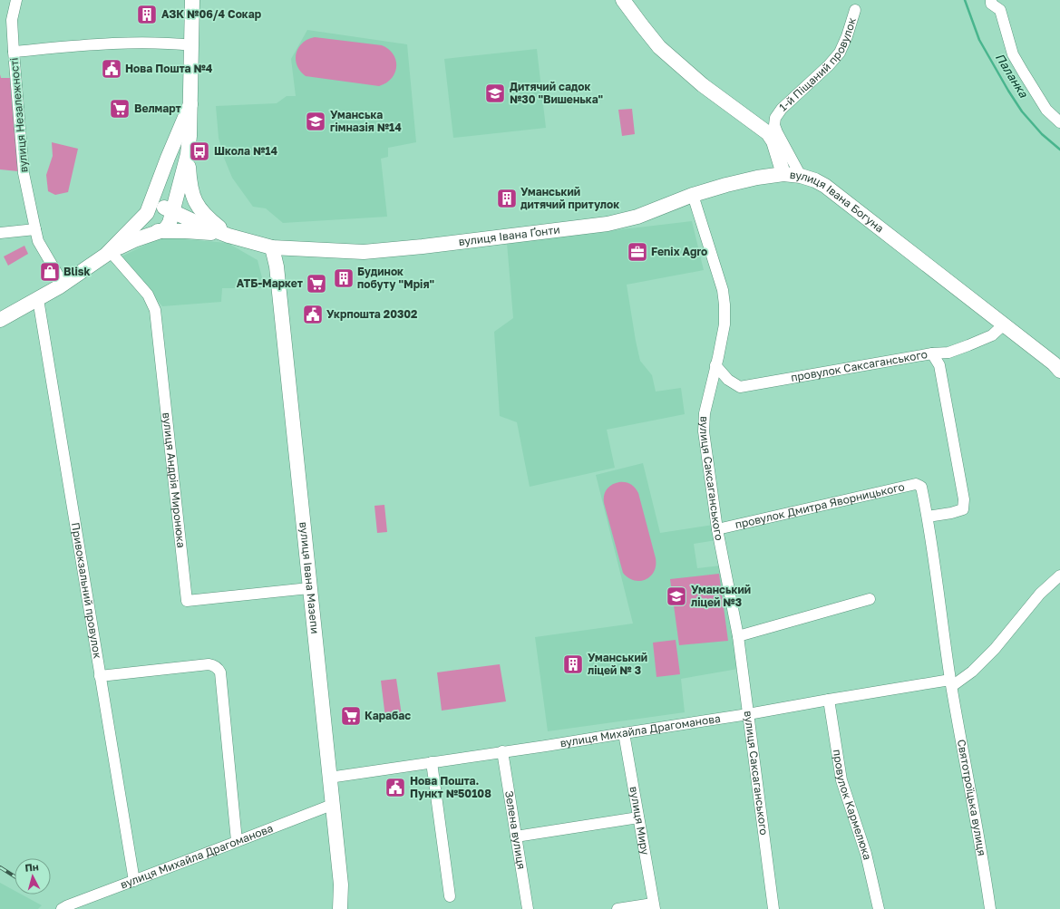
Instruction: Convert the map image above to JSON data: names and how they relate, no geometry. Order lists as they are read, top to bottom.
{
  "streets": {
    "main road": ["вулиця Івана Богуна", "вулиця Івана Ґонти", "вулиця Івана Мазепи"],
    "street": [
      "1-й Піщаний провулок",
      "вулиця Незалежності",
      "провулок Саксаганського",
      "вулиця Саксаганського",
      "вулиця Андрія Миронюка",
      "провулок Дмитра Яворницького",
      "Привокзальний провулок",
      "вулиця Михайла Драгоманова",
      "Святотроїцька вулиця",
      "провулок Кармелюка",
      "вулиця Миру",
      "Зелена вулиця"
    ]
  },
  "crossings": [
    ["1-й Піщаний провулок", "вулиця Івана Богуна"],
    ["вулиця Івана Богуна", "вулиця Івана Ґонти"],
    ["вулиця Івана Богуна", "провулок Саксаганського"],
    ["вулиця Івана Ґонти", "вулиця Саксаганського"],
    ["вулиця Івана Ґонти", "вулиця Івана Мазепи"],
    ["провулок Саксаганського", "вулиця Саксаганського"],
    ["вулиця Саксаганського", "провулок Дмитра Яворницького"],
    ["вулиця Саксаганського", "вулиця Михайла Драгоманова"],
    ["вулиця Андрія Миронюка", "вулиця Івана Мазепи"],
    ["провулок Дмитра Яворницького", "Святотроїцька вулиця"],
    ["вулиця Івана Мазепи", "вулиця Михайла Драгоманова"],
    ["Привокзальний провулок", "вулиця Михайла Драгоманова"],
    ["вулиця Михайла Драгоманова", "Святотроїцька вулиця"],
    ["вулиця Михайла Драгоманова", "провулок Кармелюка"],
    ["вулиця Михайла Драгоманова", "вулиця Миру"],
    ["вулиця Михайла Драгоманова", "Зелена вулиця"]
  ],
  "water": ["Паланка"],
  "places": {
    "building": [
      "АЗК №06/4 Сокар",
      "Уманський дитячий притулок",
      "Будинок побуту \"Мрія\"",
      "Уманський ліцей № 3"
    ],
    "public building": ["Нова Пошта №4", "Укрпошта 20302", "Нова Пошта. Пункт №50108"],
    "school or university": ["Дитячий садок №30 \"Вишенька\"", "Уманська гімназія №14", "Уманський ліцей №3"],
    "supermarket": ["Велмарт", "АТБ-Маркет", "Карабас"],
    "bus stop": ["Школа №14"],
    "office": ["Fenix Agro"],
    "shop": ["Blisk"]
  },
  "north": "top"
}
